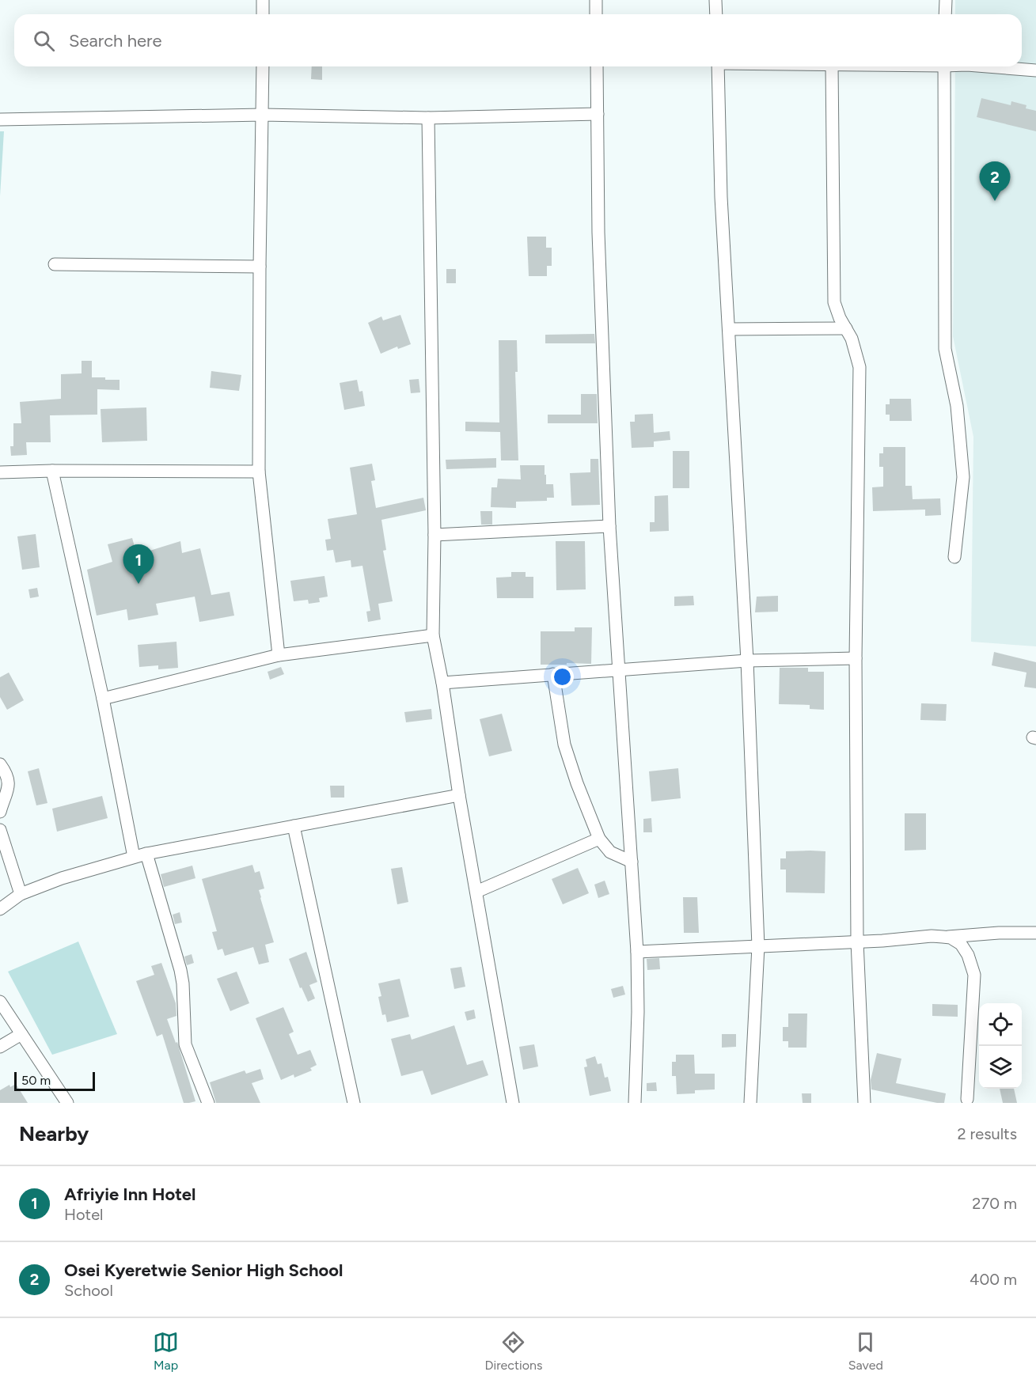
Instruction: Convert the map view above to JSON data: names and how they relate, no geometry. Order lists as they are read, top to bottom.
{
  "scale_bar": "50 m",
  "page": {
    "search": "Search here",
    "pins": ["2", "1"],
    "scale": "50 m",
    "heading": ["Nearby", "2 results"],
    "list": [
      {
        "mark": "1",
        "name": "Afriyie Inn Hotel",
        "note": "Hotel",
        "value": "270 m"
      },
      {
        "mark": "2",
        "name": "Osei Kyeretwie Senior High School",
        "note": "School",
        "value": "400 m"
      }
    ],
    "nav": ["Map", "Directions", "Saved"]
  }
}
